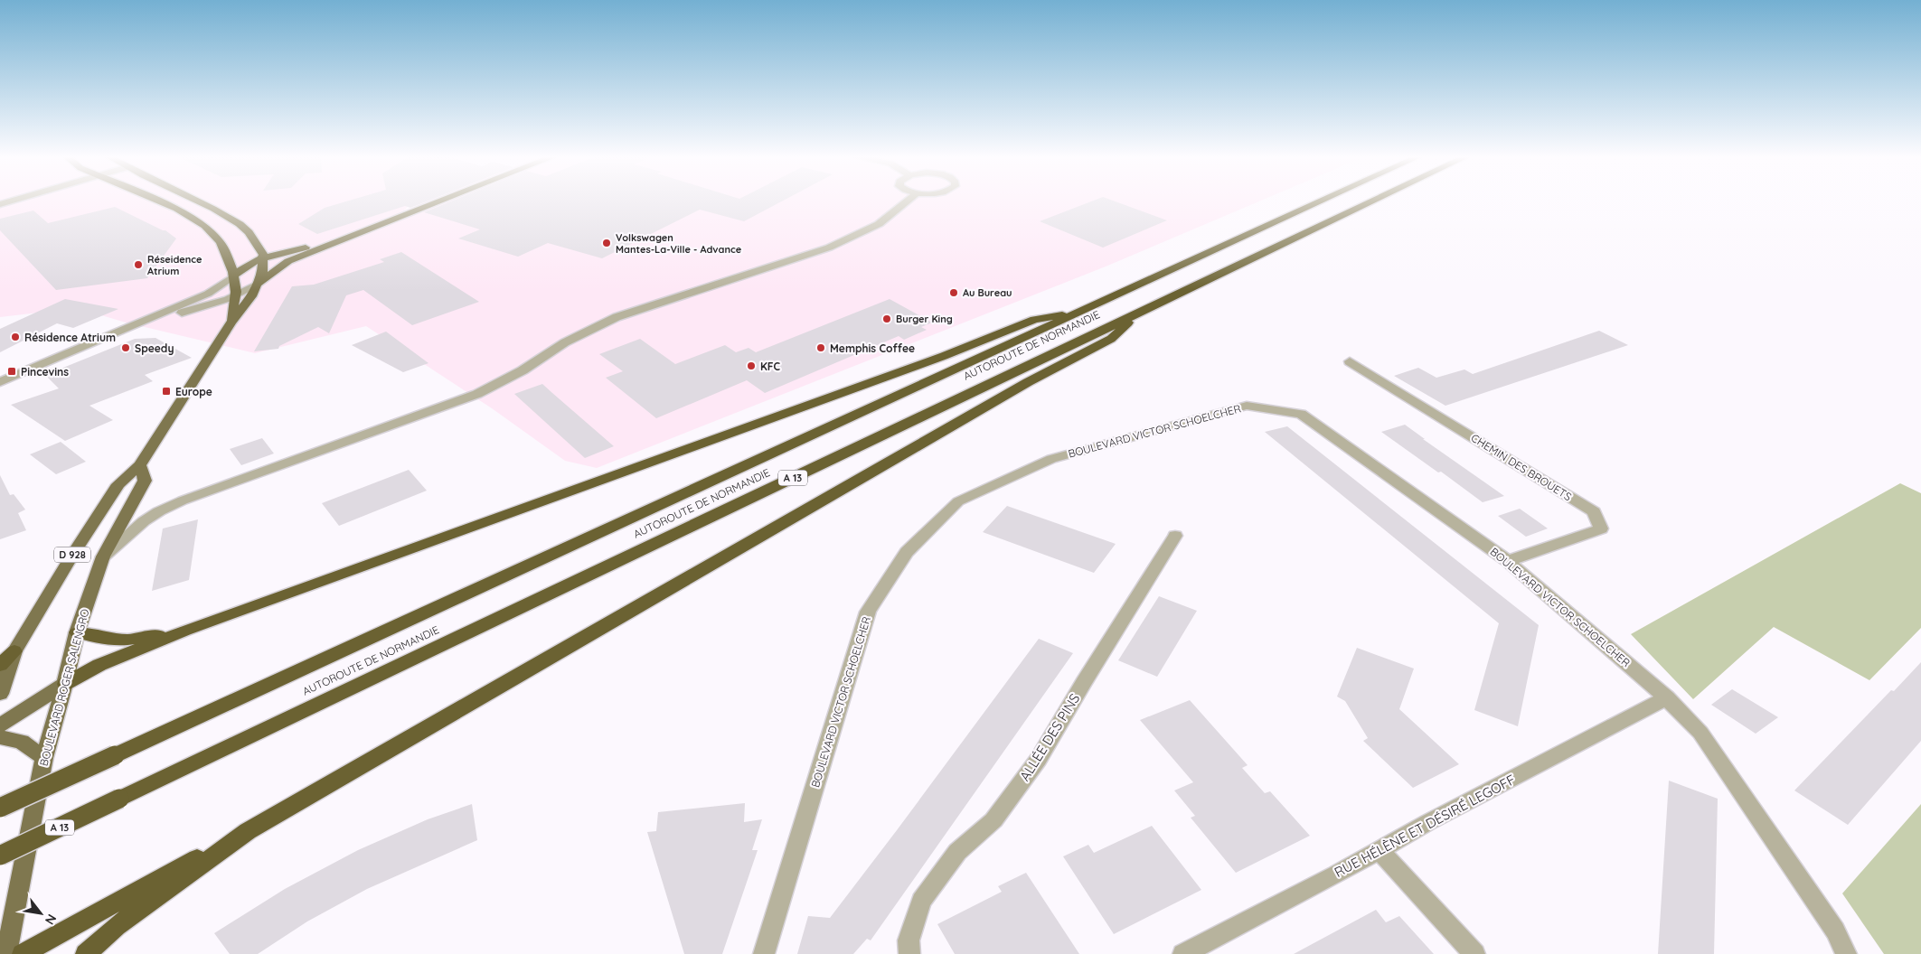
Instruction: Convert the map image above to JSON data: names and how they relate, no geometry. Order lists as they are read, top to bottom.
{
  "streets": {
    "highway": ["AUTOROUTE DE NORMANDIE", "A 13"],
    "main road": ["D 928", "BOULEVARD ROGER SALENGRO"],
    "street": [
      "BOULEVARD VICTOR SCHOELCHER",
      "CHEMIN DES BROUETS",
      "ALLÉE DES PINS",
      "RUE HÉLÈNE ET DÉSIRÉ LEGOFF"
    ]
  },
  "crossings": [
    ["BOULEVARD VICTOR SCHOELCHER", "CHEMIN DES BROUETS"],
    ["BOULEVARD VICTOR SCHOELCHER", "RUE HÉLÈNE ET DÉSIRÉ LEGOFF"],
    ["D 928", "BOULEVARD ROGER SALENGRO"]
  ],
  "places": {
    "other": [
      "Volkswagen Mantes-La-Ville - Advance",
      "Réseidence Atrium",
      "Au Bureau",
      "Burger King",
      "Résidence Atrium",
      "Speedy",
      "Memphis Coffee",
      "KFC"
    ],
    "transit": ["Pincevins", "Europe"]
  },
  "north": "bottom right"
}
